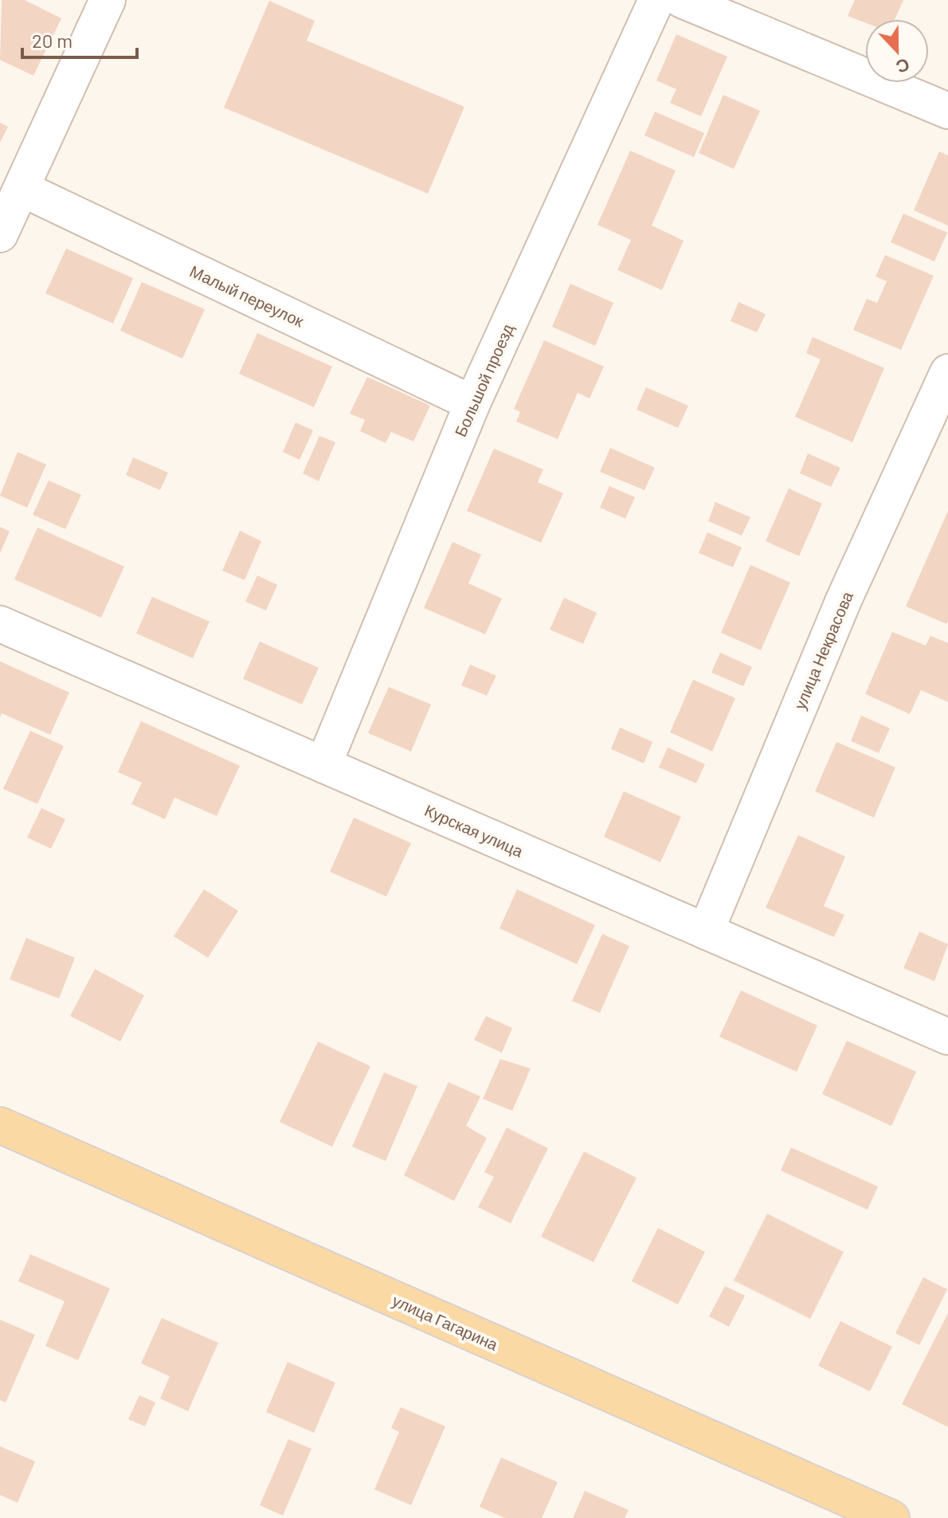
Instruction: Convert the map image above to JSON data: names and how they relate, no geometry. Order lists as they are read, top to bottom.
{
  "streets": {
    "main road": ["улица Гагарина"],
    "street": [
      "Малый переулок",
      "Большой проезд",
      "улица Некрасова",
      "Курская улица"
    ]
  },
  "crossings": [
    ["Малый переулок", "Большой проезд"],
    ["Большой проезд", "Курская улица"],
    ["улица Некрасова", "Курская улица"]
  ],
  "scale_bar": "20 m",
  "north": "bottom"
}
